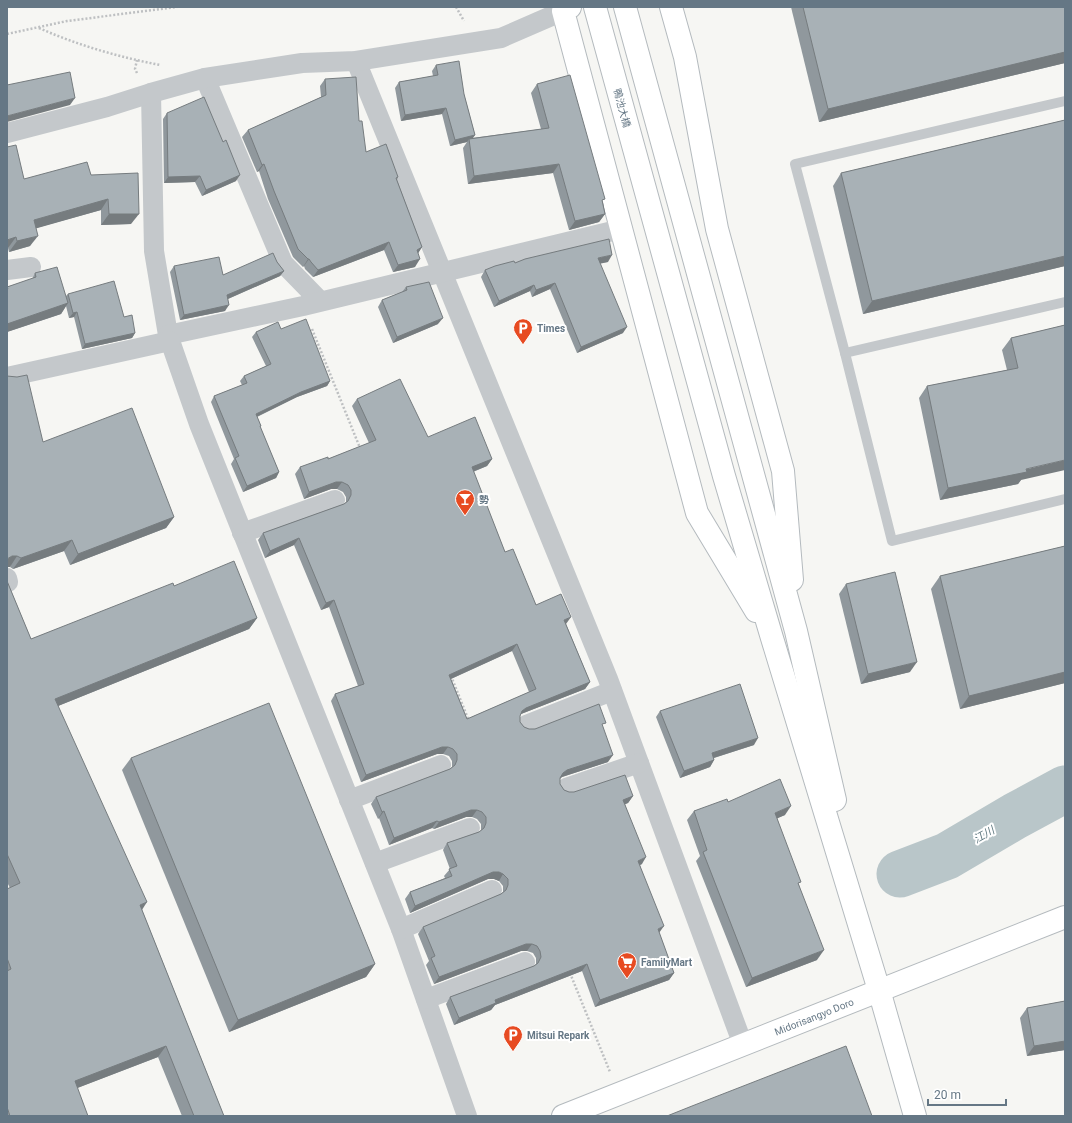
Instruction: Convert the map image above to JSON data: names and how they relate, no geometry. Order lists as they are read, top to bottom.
{
  "streets": {
    "street": ["鴨池大橋", "Midorisangyo Doro"]
  },
  "water": ["江川"],
  "places": {
    "parking": ["Times", "Mitsui Repark"],
    "bar": ["勢"],
    "supermarket": ["FamilyMart"]
  },
  "scale_bar": "20 m"
}
